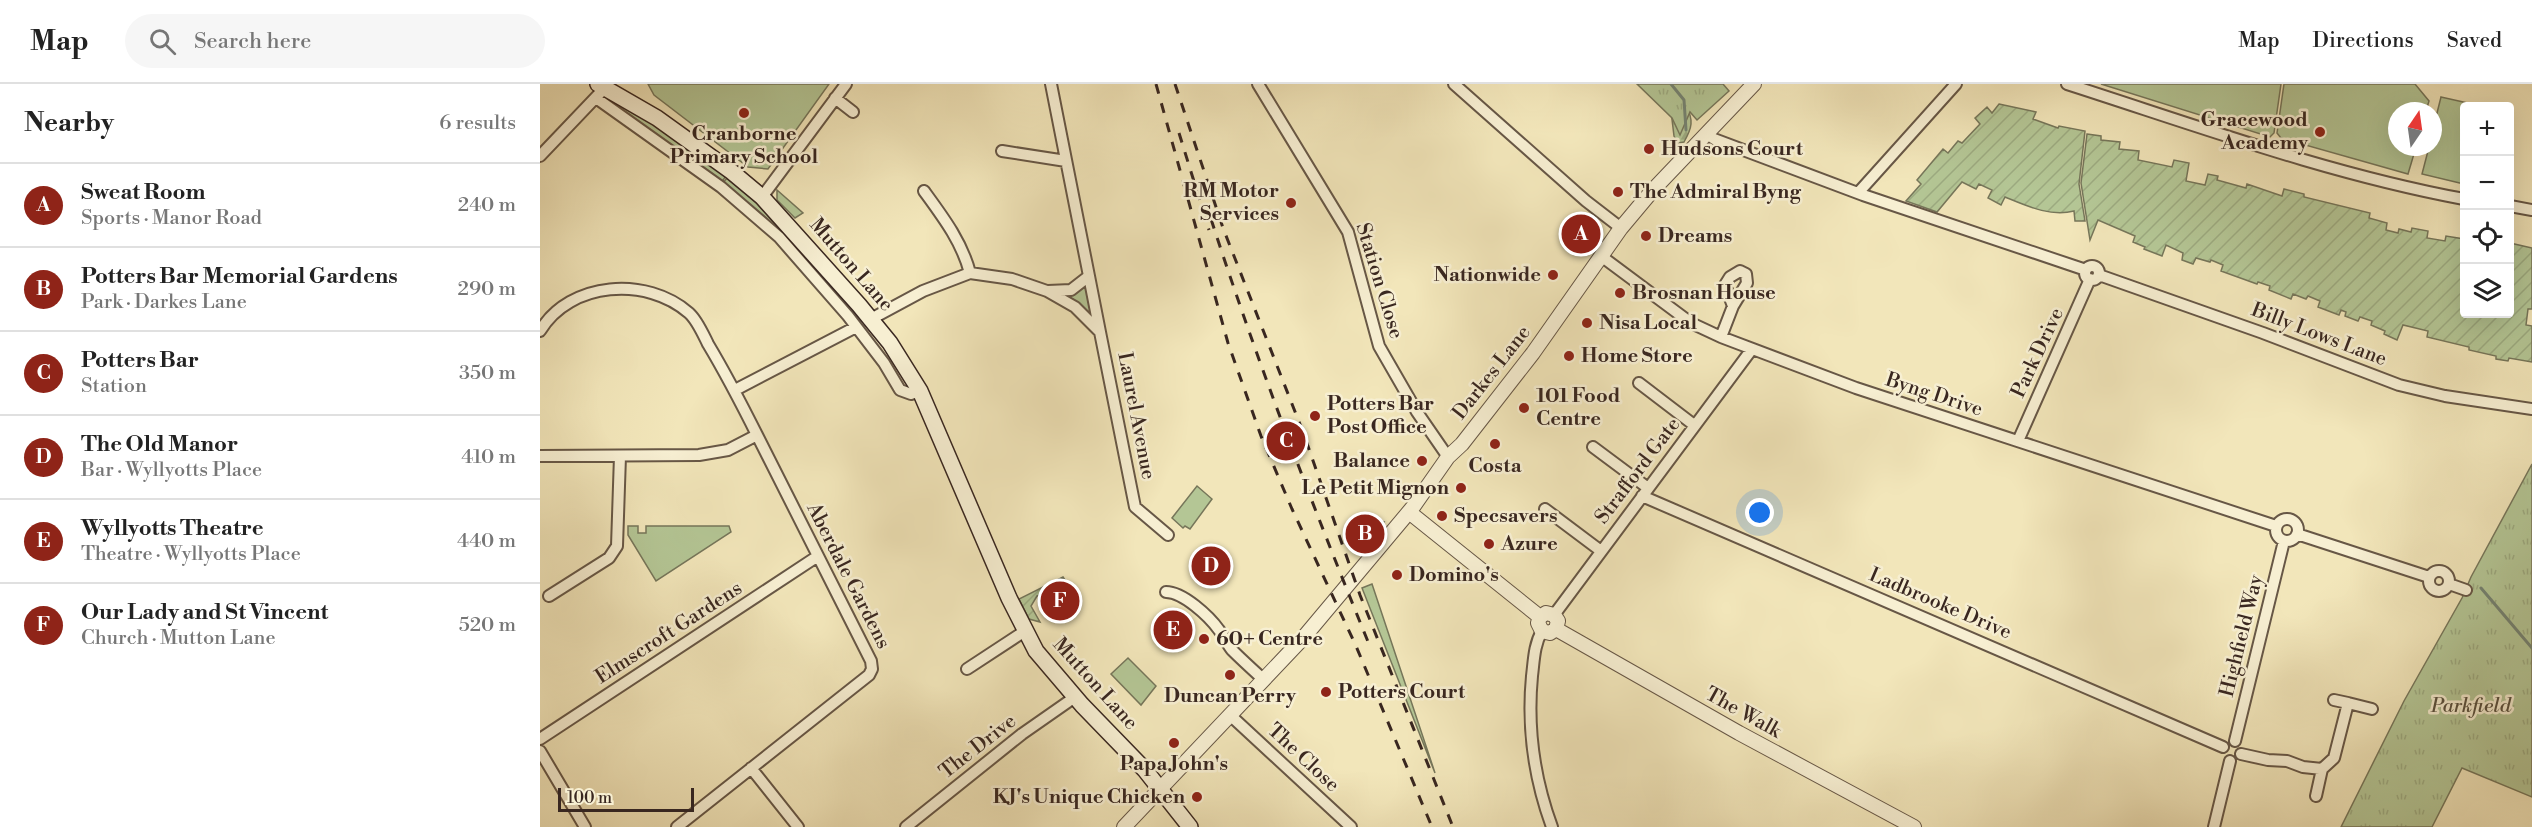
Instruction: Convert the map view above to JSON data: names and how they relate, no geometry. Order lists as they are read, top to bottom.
{
  "streets": {
    "main road": ["Mutton Lane"],
    "street": [
      "Station Close",
      "Billy Lows Lane",
      "Park Drive",
      "Darkes Lane",
      "Byng Drive",
      "Laurel Avenue",
      "Strafford Gate",
      "Aberdale Gardens",
      "Ladbrooke Drive",
      "Elmscroft Gardens",
      "Highfield Way",
      "The Walk",
      "The Drive",
      "The Close"
    ]
  },
  "crossings": [
    ["Mutton Lane", "Darkes Lane"],
    ["Mutton Lane", "Laurel Avenue"],
    ["Mutton Lane", "The Drive"],
    ["Station Close", "Darkes Lane"],
    ["Billy Lows Lane", "Park Drive"],
    ["Billy Lows Lane", "Darkes Lane"],
    ["Park Drive", "Byng Drive"],
    ["Darkes Lane", "Byng Drive"],
    ["Darkes Lane", "The Close"],
    ["Byng Drive", "Strafford Gate"],
    ["Byng Drive", "Highfield Way"],
    ["Strafford Gate", "Ladbrooke Drive"],
    ["Strafford Gate", "The Walk"],
    ["Aberdale Gardens", "Elmscroft Gardens"],
    ["Ladbrooke Drive", "Highfield Way"]
  ],
  "parks": ["Parkfield"],
  "places": [
    "Cranborne Primary School",
    "Gracewood Academy",
    "Hudsons Court",
    "The Admiral Byng",
    "RM Motor Services",
    "Dreams",
    "Nationwide",
    "Brosnan House",
    "Nisa Local",
    "Home Store",
    "101 Food Centre",
    "Potters Bar Post Office",
    "Costa",
    "Balance",
    "Le Petit Mignon",
    "Specsavers",
    "Azure",
    "Domino's",
    "60+ Centre",
    "Duncan Perry",
    "Potters Court",
    "Papa John's",
    "KJ's Unique Chicken"
  ],
  "scale_bar": "100 m",
  "north": "top",
  "page": {
    "header": "Map",
    "search": "Search here",
    "nav": ["Map", "Directions", "Saved"],
    "heading": ["Nearby", "6 results"],
    "map_buttons": ["+", "−"],
    "list": [
      {
        "mark": "A",
        "name": "Sweat Room",
        "note": "Sports · Manor Road",
        "value": "240 m"
      },
      {
        "mark": "B",
        "name": "Potters Bar Memorial Gardens",
        "note": "Park · Darkes Lane",
        "value": "290 m"
      },
      {
        "mark": "C",
        "name": "Potters Bar",
        "note": "Station",
        "value": "350 m"
      },
      {
        "mark": "D",
        "name": "The Old Manor",
        "note": "Bar · Wyllyotts Place",
        "value": "410 m"
      },
      {
        "mark": "E",
        "name": "Wyllyotts Theatre",
        "note": "Theatre · Wyllyotts Place",
        "value": "440 m"
      },
      {
        "mark": "F",
        "name": "Our Lady and St Vincent",
        "note": "Church · Mutton Lane",
        "value": "520 m"
      }
    ],
    "pins": [
      "A",
      "C",
      "B",
      "D",
      "F",
      "E"
    ],
    "scale": "100 m"
  }
}
